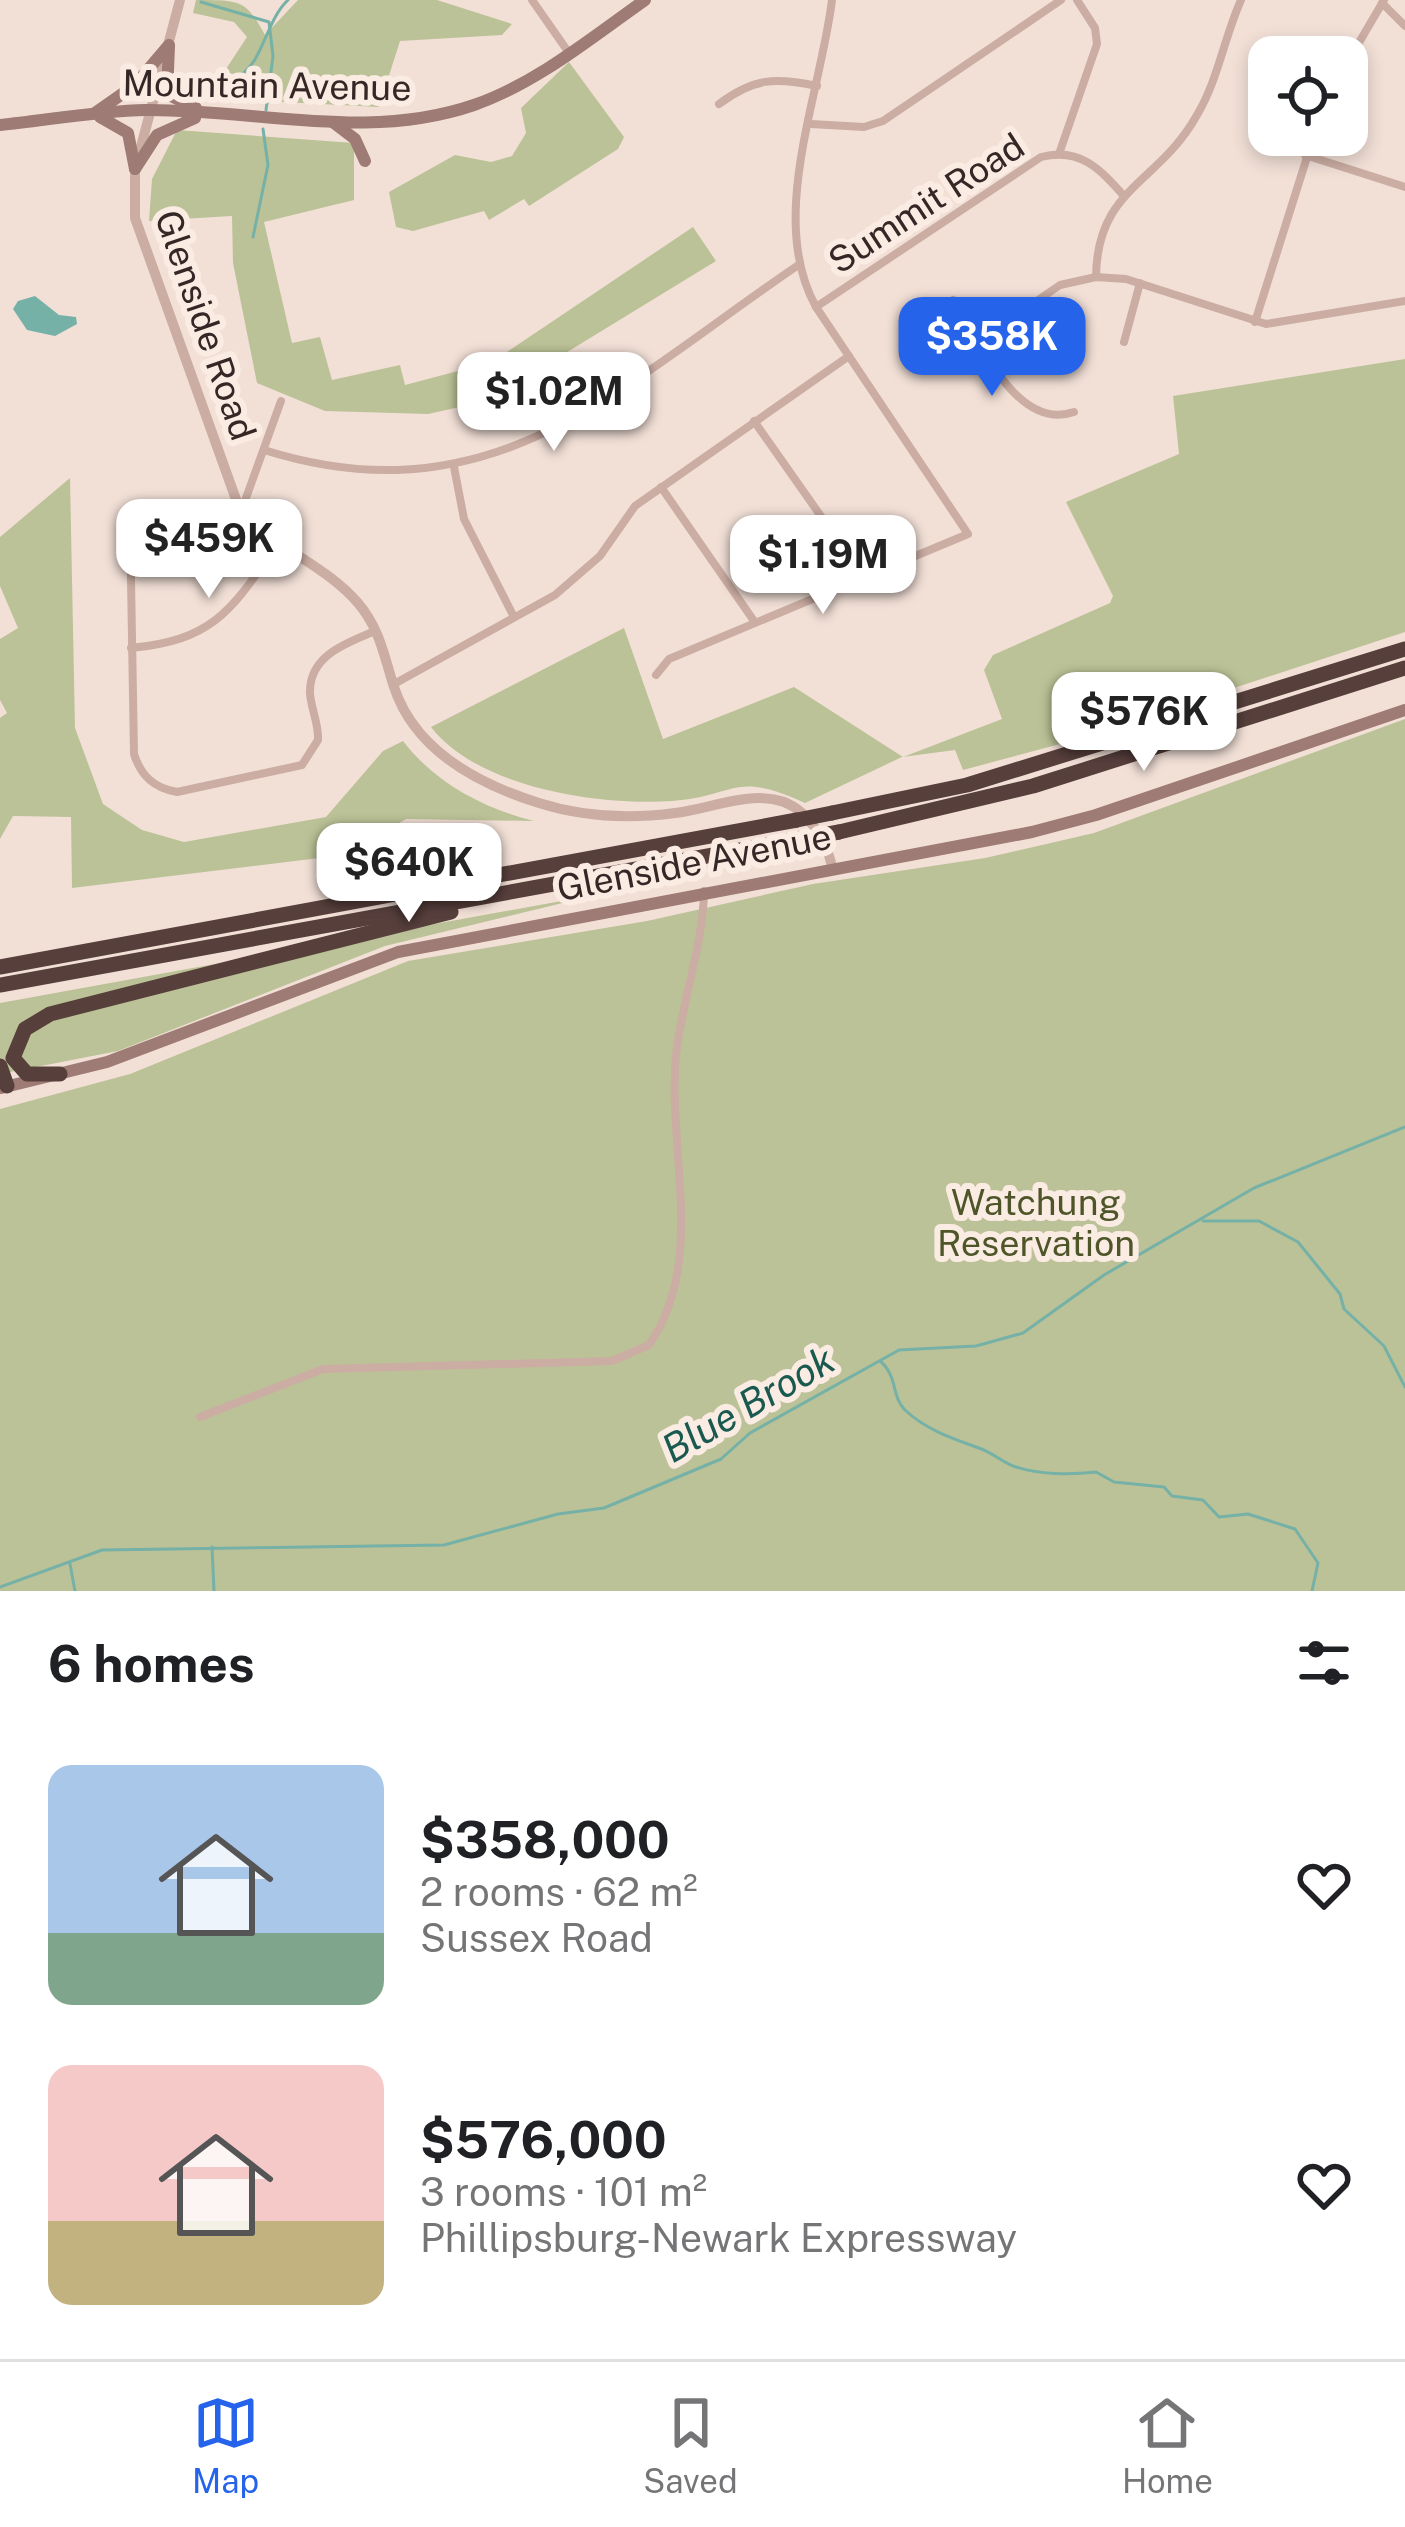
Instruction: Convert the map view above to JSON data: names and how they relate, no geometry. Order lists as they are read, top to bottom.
{
  "streets": {
    "main road": ["Mountain Avenue", "Glenside Avenue"],
    "street": ["Summit Road", "Glenside Road"]
  },
  "crossings": [
    ["Mountain Avenue", "Glenside Road"],
    ["Glenside Road", "Glenside Avenue"]
  ],
  "water": ["Blue Brook"],
  "parks": ["Watchung Reservation"],
  "page": {
    "price": [
      "$358K",
      "$1.02M",
      "$459K",
      "$1.19M",
      "$576K",
      "$640K"
    ],
    "heading": "6 homes",
    "list": [
      {
        "name": "$358,000",
        "note": "2 rooms · 62 m² · Sussex Road"
      },
      {
        "name": "$576,000",
        "note": "3 rooms · 101 m² · Phillipsburg-Newark Expressway"
      }
    ],
    "tabs": ["Map", "Saved", "Home"]
  }
}
